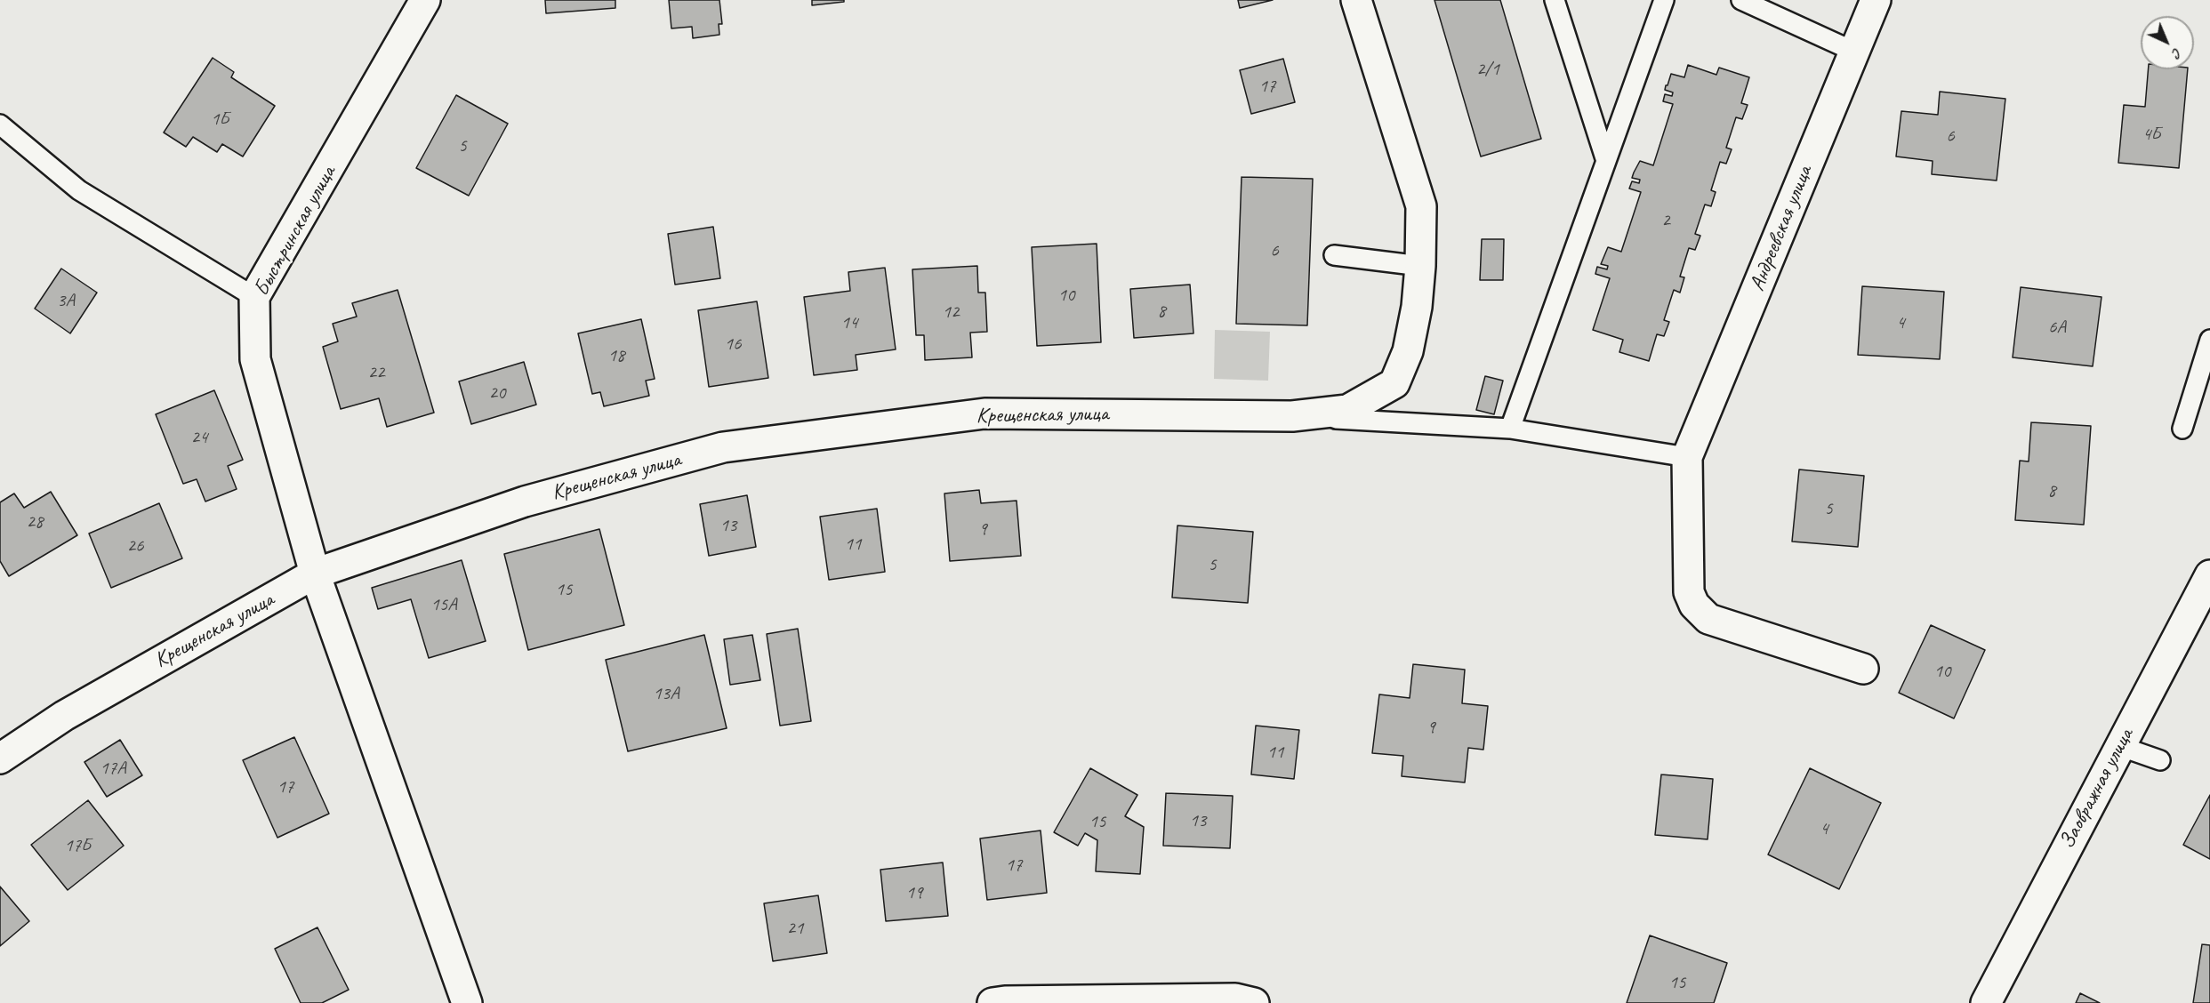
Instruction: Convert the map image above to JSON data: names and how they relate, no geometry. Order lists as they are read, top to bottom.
{
  "streets": {
    "street": [
      "Андреевская улица",
      "Быстринская улица",
      "Крещенская улица",
      "Заовражная улица"
    ]
  },
  "crossings": [
    ["Быстринская улица", "Крещенская улица"]
  ],
  "house_numbers": [
    "2/1",
    "17",
    "1Б",
    "4Б",
    "6",
    "5",
    "2",
    "6",
    "10",
    "3А",
    "8",
    "12",
    "14",
    "4",
    "6А",
    "16",
    "18",
    "22",
    "20",
    "24",
    "8",
    "5",
    "28",
    "13",
    "9",
    "11",
    "26",
    "5",
    "15",
    "15А",
    "10",
    "13А",
    "9",
    "11",
    "17А",
    "17",
    "13",
    "15",
    "4",
    "17Б",
    "17",
    "19",
    "21",
    "15"
  ],
  "north": "bottom right"
}
